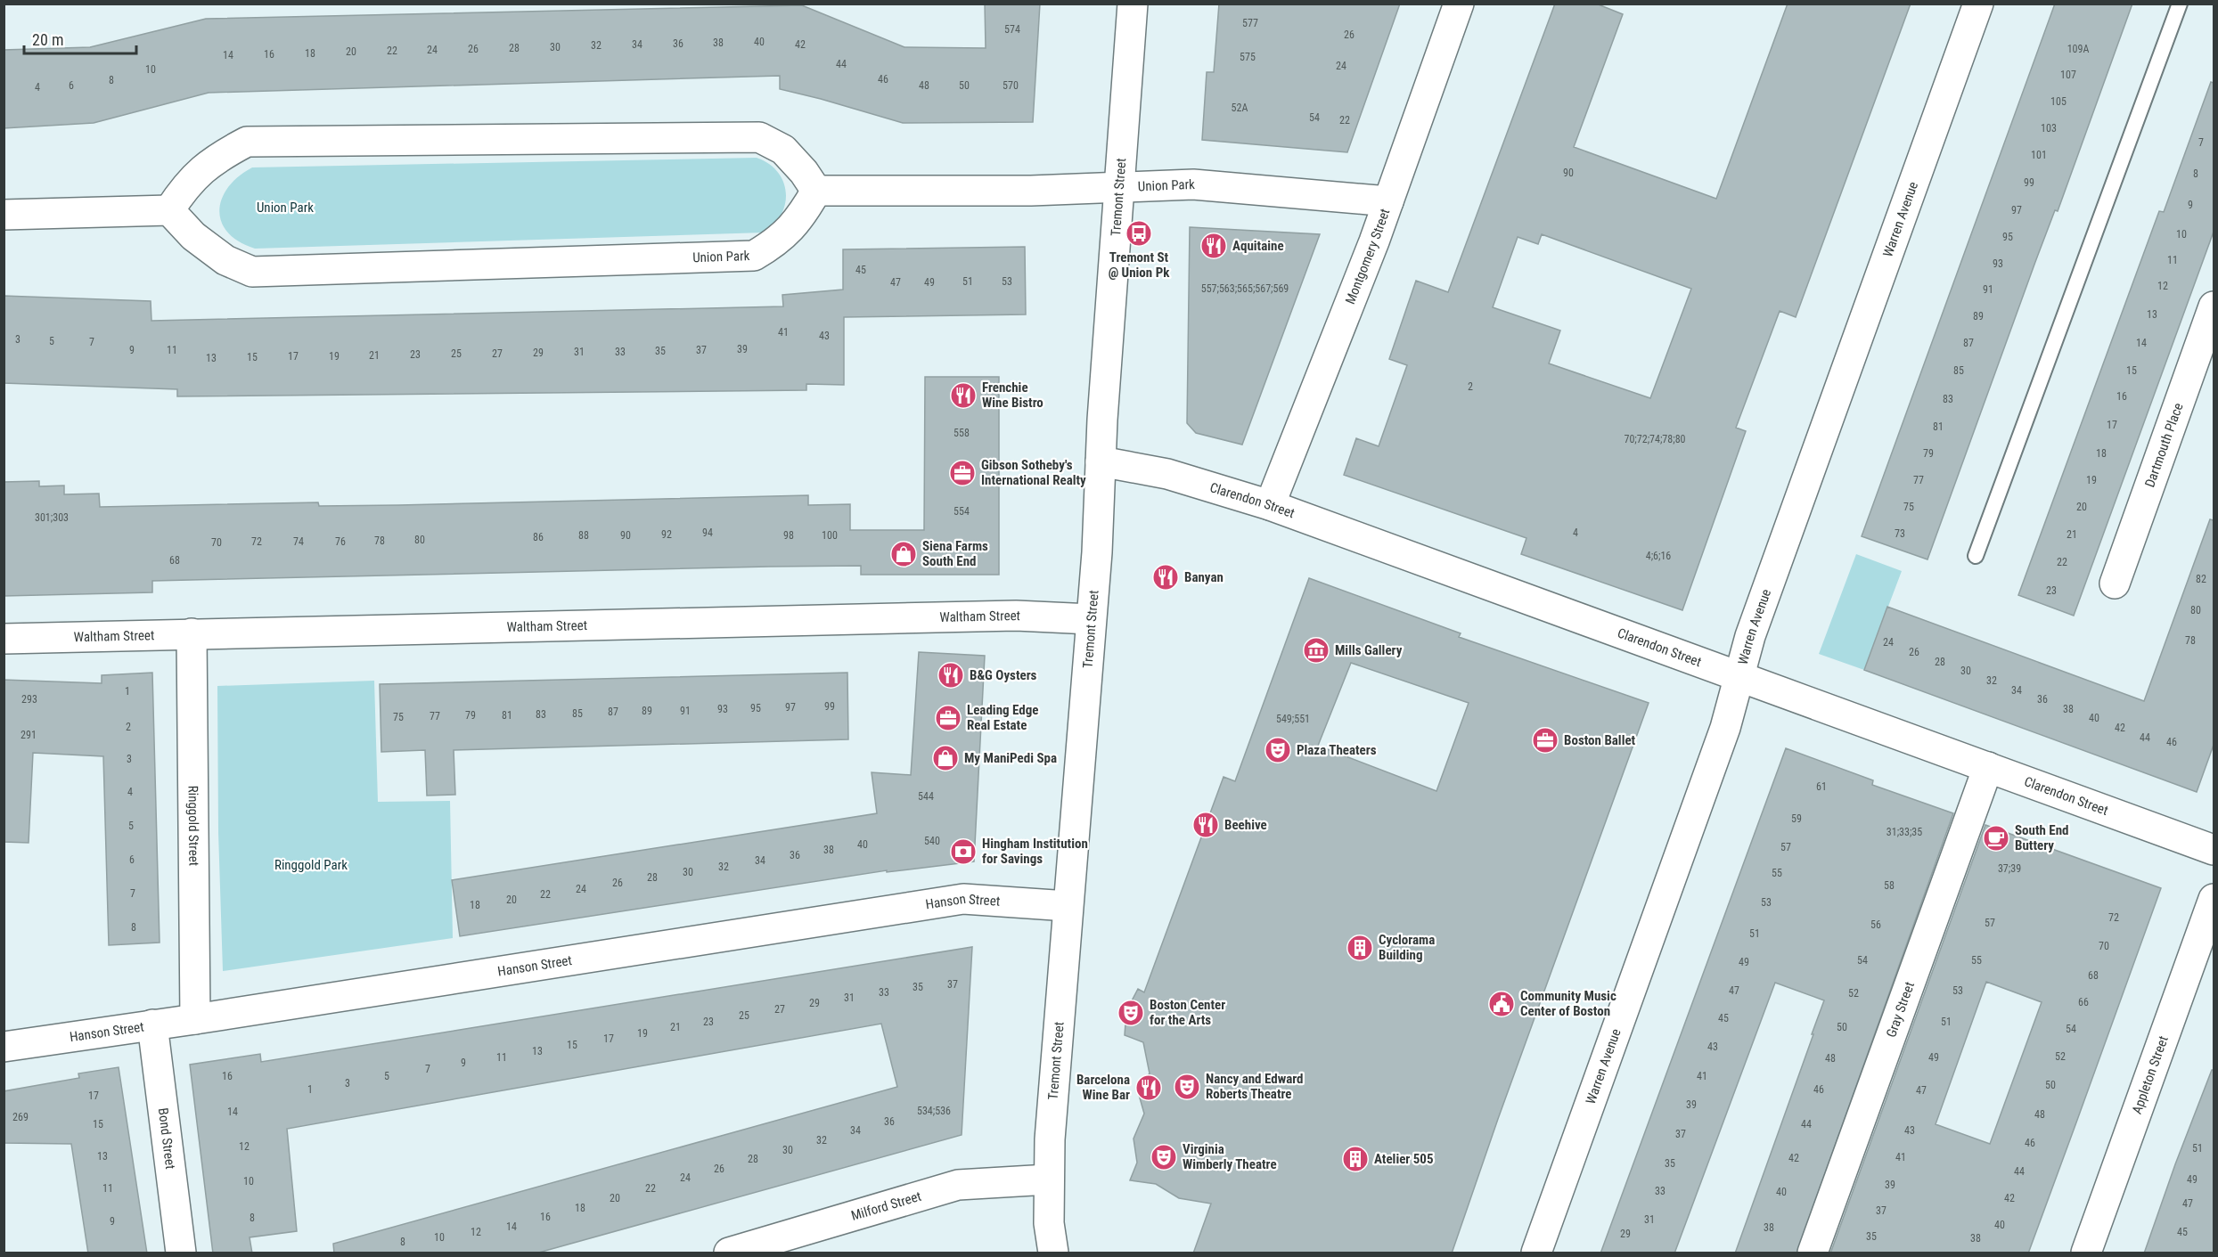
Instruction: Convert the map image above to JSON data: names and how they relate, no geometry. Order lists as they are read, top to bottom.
{
  "streets": {
    "street": [
      "Union Park",
      "Tremont Street",
      "Warren Avenue",
      "Montgomery Street",
      "Dartmouth Place",
      "Clarendon Street",
      "Waltham Street",
      "Ringgold Street",
      "Hanson Street",
      "Gray Street",
      "Appleton Street",
      "Bond Street",
      "Milford Street"
    ]
  },
  "crossings": [
    ["Union Park", "Tremont Street"],
    ["Union Park", "Montgomery Street"],
    ["Tremont Street", "Clarendon Street"],
    ["Tremont Street", "Waltham Street"],
    ["Tremont Street", "Hanson Street"],
    ["Tremont Street", "Milford Street"],
    ["Warren Avenue", "Clarendon Street"],
    ["Montgomery Street", "Clarendon Street"],
    ["Clarendon Street", "Gray Street"],
    ["Waltham Street", "Ringgold Street"],
    ["Ringgold Street", "Hanson Street"],
    ["Hanson Street", "Bond Street"]
  ],
  "parks": ["Union Park", "Ringgold Park"],
  "places": {
    "bus stop": ["Tremont St @ Union Pk"],
    "restaurant": [
      "Aquitaine",
      "Frenchie Wine Bistro",
      "Banyan",
      "B&G Oysters",
      "Beehive",
      "Barcelona Wine Bar"
    ],
    "office": ["Gibson Sotheby's International Realty", "Leading Edge Real Estate", "Boston Ballet"],
    "shop": ["Siena Farms South End", "My ManiPedi Spa"],
    "museum": ["Mills Gallery"],
    "theatre": [
      "Plaza Theaters",
      "Boston Center for the Arts",
      "Nancy and Edward Roberts Theatre",
      "Virginia Wimberly Theatre"
    ],
    "cafe": ["South End Buttery"],
    "bank": ["Hingham Institution for Savings"],
    "building": ["Cyclorama Building", "Atelier 505"],
    "public building": ["Community Music Center of Boston"]
  },
  "house_numbers": [
    "577",
    "574",
    "26",
    "40",
    "38",
    "36",
    "34",
    "42",
    "32",
    "30",
    "28",
    "26",
    "109A",
    "24",
    "22",
    "20",
    "18",
    "16",
    "14",
    "575",
    "44",
    "24",
    "10",
    "107",
    "46",
    "8",
    "6",
    "48",
    "50",
    "570",
    "4",
    "105",
    "52A",
    "54",
    "22",
    "103",
    "7",
    "101",
    "90",
    "8",
    "99",
    "9",
    "97",
    "10",
    "95",
    "11",
    "93",
    "45",
    "51",
    "53",
    "47",
    "49",
    "12",
    "557;563;565;567;569",
    "91",
    "13",
    "89",
    "41",
    "43",
    "3",
    "5",
    "7",
    "87",
    "14",
    "39",
    "9",
    "11",
    "37",
    "35",
    "31",
    "33",
    "29",
    "25",
    "27",
    "23",
    "21",
    "17",
    "19",
    "15",
    "13",
    "85",
    "15",
    "2",
    "16",
    "83",
    "17",
    "81",
    "558",
    "70;72;74;78;80",
    "79",
    "18",
    "77",
    "19",
    "75",
    "20",
    "554",
    "301;303",
    "94",
    "4",
    "73",
    "92",
    "21",
    "88",
    "90",
    "98",
    "100",
    "86",
    "80",
    "78",
    "72",
    "74",
    "76",
    "70",
    "4;6;16",
    "68",
    "22",
    "82",
    "23",
    "80",
    "78",
    "24",
    "26",
    "28",
    "30",
    "32",
    "34",
    "1",
    "293",
    "36",
    "99",
    "97",
    "95",
    "93",
    "38",
    "89",
    "91",
    "87",
    "85",
    "83",
    "79",
    "81",
    "77",
    "75",
    "40",
    "549;551",
    "2",
    "42",
    "291",
    "44",
    "46",
    "3",
    "61",
    "4",
    "544",
    "59",
    "5",
    "31;33;35",
    "540",
    "40",
    "57",
    "38",
    "36",
    "6",
    "34",
    "32",
    "37;39",
    "30",
    "55",
    "28",
    "26",
    "58",
    "24",
    "7",
    "22",
    "20",
    "53",
    "18",
    "72",
    "57",
    "56",
    "8",
    "51",
    "70",
    "54",
    "55",
    "49",
    "68",
    "37",
    "35",
    "47",
    "53",
    "33",
    "52",
    "31",
    "66",
    "29",
    "27",
    "25",
    "45",
    "23",
    "51",
    "21",
    "50",
    "54",
    "19",
    "17",
    "15",
    "43",
    "13",
    "52",
    "11",
    "49",
    "48",
    "9",
    "7",
    "16",
    "5",
    "41",
    "3",
    "50",
    "1",
    "46",
    "47",
    "17",
    "39",
    "534;536",
    "14",
    "48",
    "269",
    "36",
    "15",
    "44",
    "34",
    "43",
    "37",
    "32",
    "46",
    "12",
    "51",
    "30",
    "13",
    "41",
    "42",
    "28",
    "35",
    "26",
    "44",
    "24",
    "49",
    "10",
    "39",
    "11",
    "22",
    "33",
    "40",
    "20",
    "42",
    "47",
    "18",
    "37",
    "16",
    "8",
    "31",
    "9",
    "40",
    "14",
    "38",
    "12",
    "45",
    "29",
    "35",
    "10",
    "38",
    "8"
  ],
  "scale_bar": "20 m"
}
